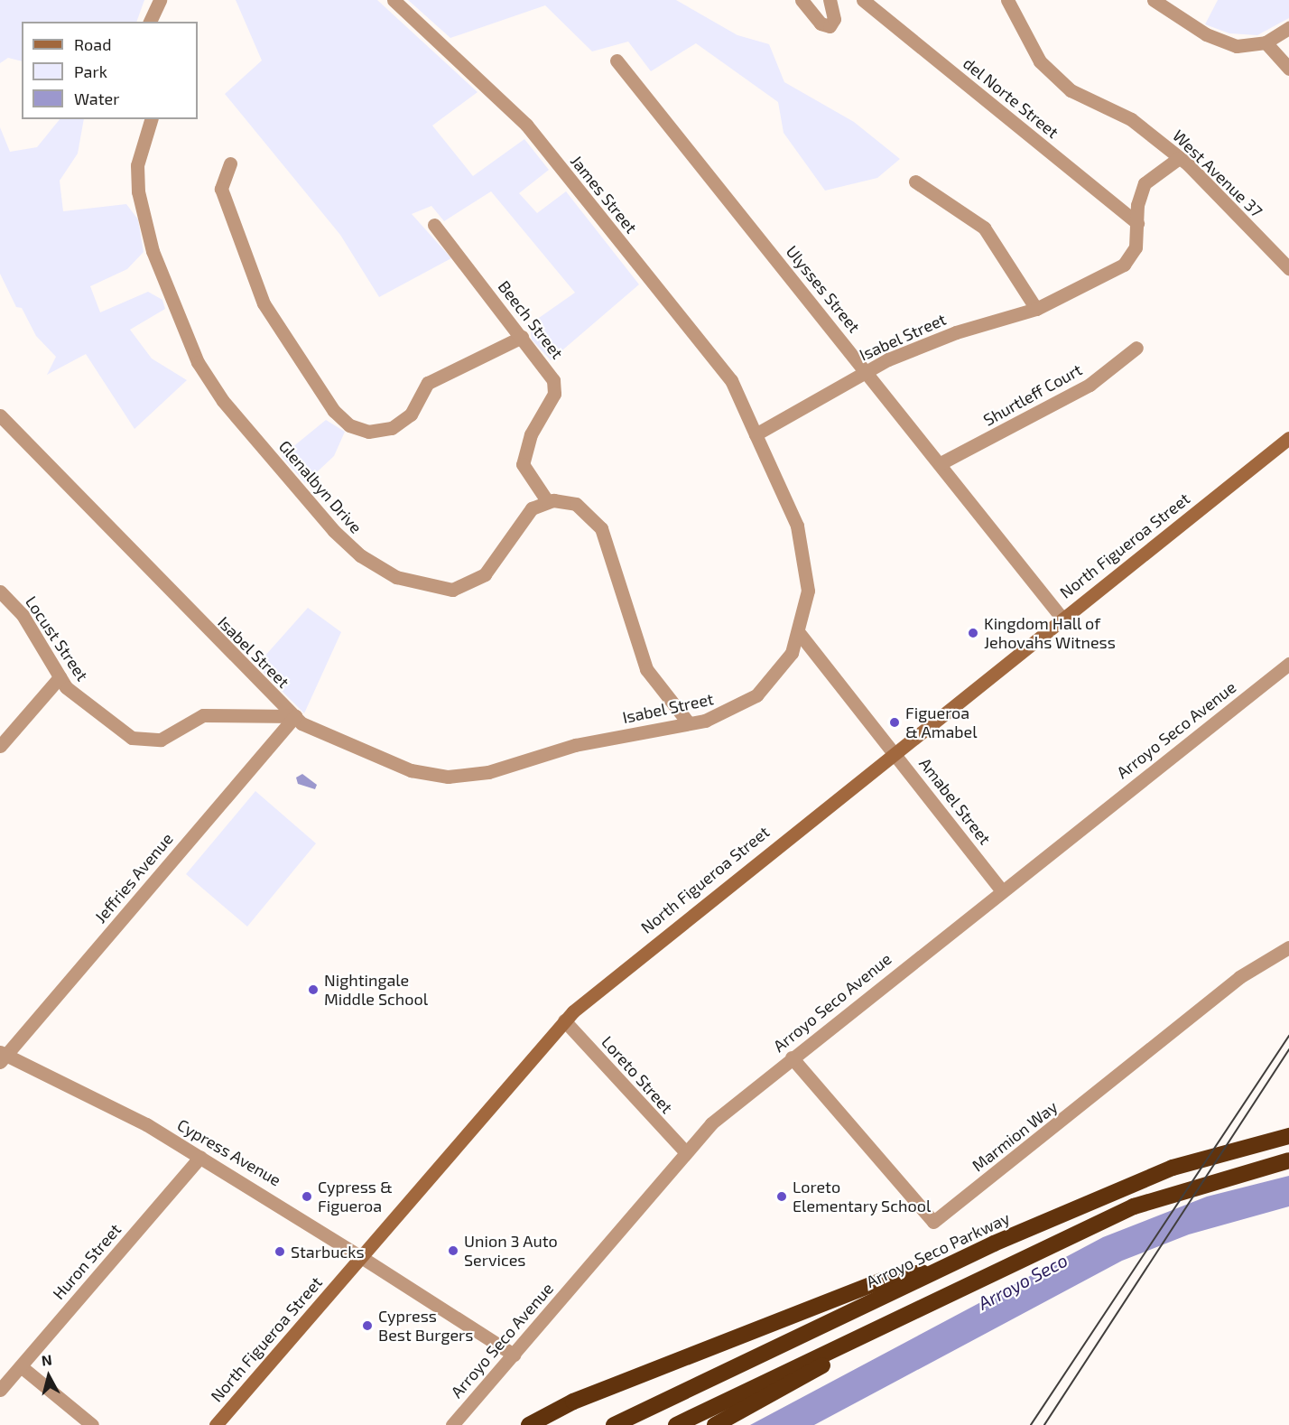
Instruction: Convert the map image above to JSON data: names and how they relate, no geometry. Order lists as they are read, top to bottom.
{
  "streets": {
    "highway": ["Arroyo Seco Parkway"],
    "main road": ["North Figueroa Street"],
    "street": [
      "del Norte Street",
      "West Avenue 37",
      "James Street",
      "Ulysses Street",
      "Beech Street",
      "Isabel Street",
      "Shurtleff Court",
      "Glenalbyn Drive",
      "Locust Street",
      "Arroyo Seco Avenue",
      "Amabel Street",
      "Jeffries Avenue",
      "Loreto Street",
      "Marmion Way",
      "Cypress Avenue",
      "Huron Street"
    ]
  },
  "crossings": [
    ["del Norte Street", "Isabel Street"],
    ["West Avenue 37", "Isabel Street"],
    ["James Street", "Isabel Street"],
    ["Ulysses Street", "Isabel Street"],
    ["Ulysses Street", "Shurtleff Court"],
    ["Ulysses Street", "North Figueroa Street"],
    ["Beech Street", "Glenalbyn Drive"],
    ["Isabel Street", "Locust Street"],
    ["Isabel Street", "Amabel Street"],
    ["Isabel Street", "Jeffries Avenue"],
    ["North Figueroa Street", "Amabel Street"],
    ["North Figueroa Street", "Loreto Street"],
    ["North Figueroa Street", "Cypress Avenue"],
    ["Locust Street", "Jeffries Avenue"],
    ["Arroyo Seco Avenue", "Amabel Street"],
    ["Arroyo Seco Avenue", "Loreto Street"],
    ["Arroyo Seco Avenue", "Marmion Way"],
    ["Arroyo Seco Avenue", "Cypress Avenue"],
    ["Jeffries Avenue", "Cypress Avenue"],
    ["Cypress Avenue", "Huron Street"]
  ],
  "water": ["Arroyo Seco"],
  "places": [
    "Kingdom Hall of Jehovahs Witness",
    "Figueroa & Amabel",
    "Nightingale Middle School",
    "Cypress & Figueroa",
    "Loreto Elementary School",
    "Union 3 Auto Services",
    "Starbucks",
    "Cypress Best Burgers"
  ],
  "legend": ["Road", "Park", "Water"],
  "north": "top"
}
